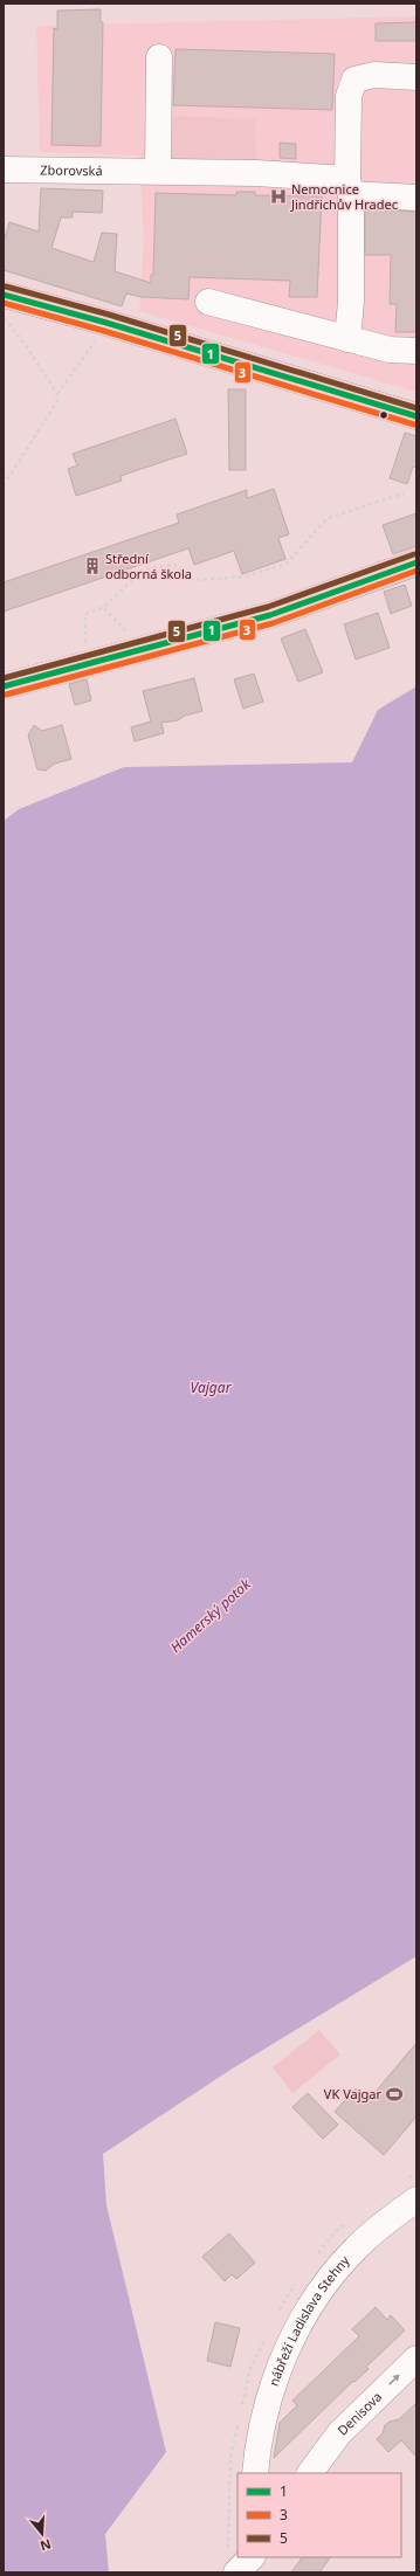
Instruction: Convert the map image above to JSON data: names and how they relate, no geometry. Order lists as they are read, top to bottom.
{
  "streets": {
    "street": ["Zborovská", "nábřeží Ladislava Stehny", "Denisova"]
  },
  "one_way": ["Denisova"],
  "water": ["Vajgar", "Hamerský potok"],
  "places": {
    "hospital": ["Nemocnice Jindřichův Hradec"],
    "building": ["Střední odborná škola"],
    "sports": ["VK Vajgar"]
  },
  "lines": ["transit line 5", "transit line 1", "transit line 3"],
  "legend": ["1", "3", "5"],
  "north": "bottom"
}
